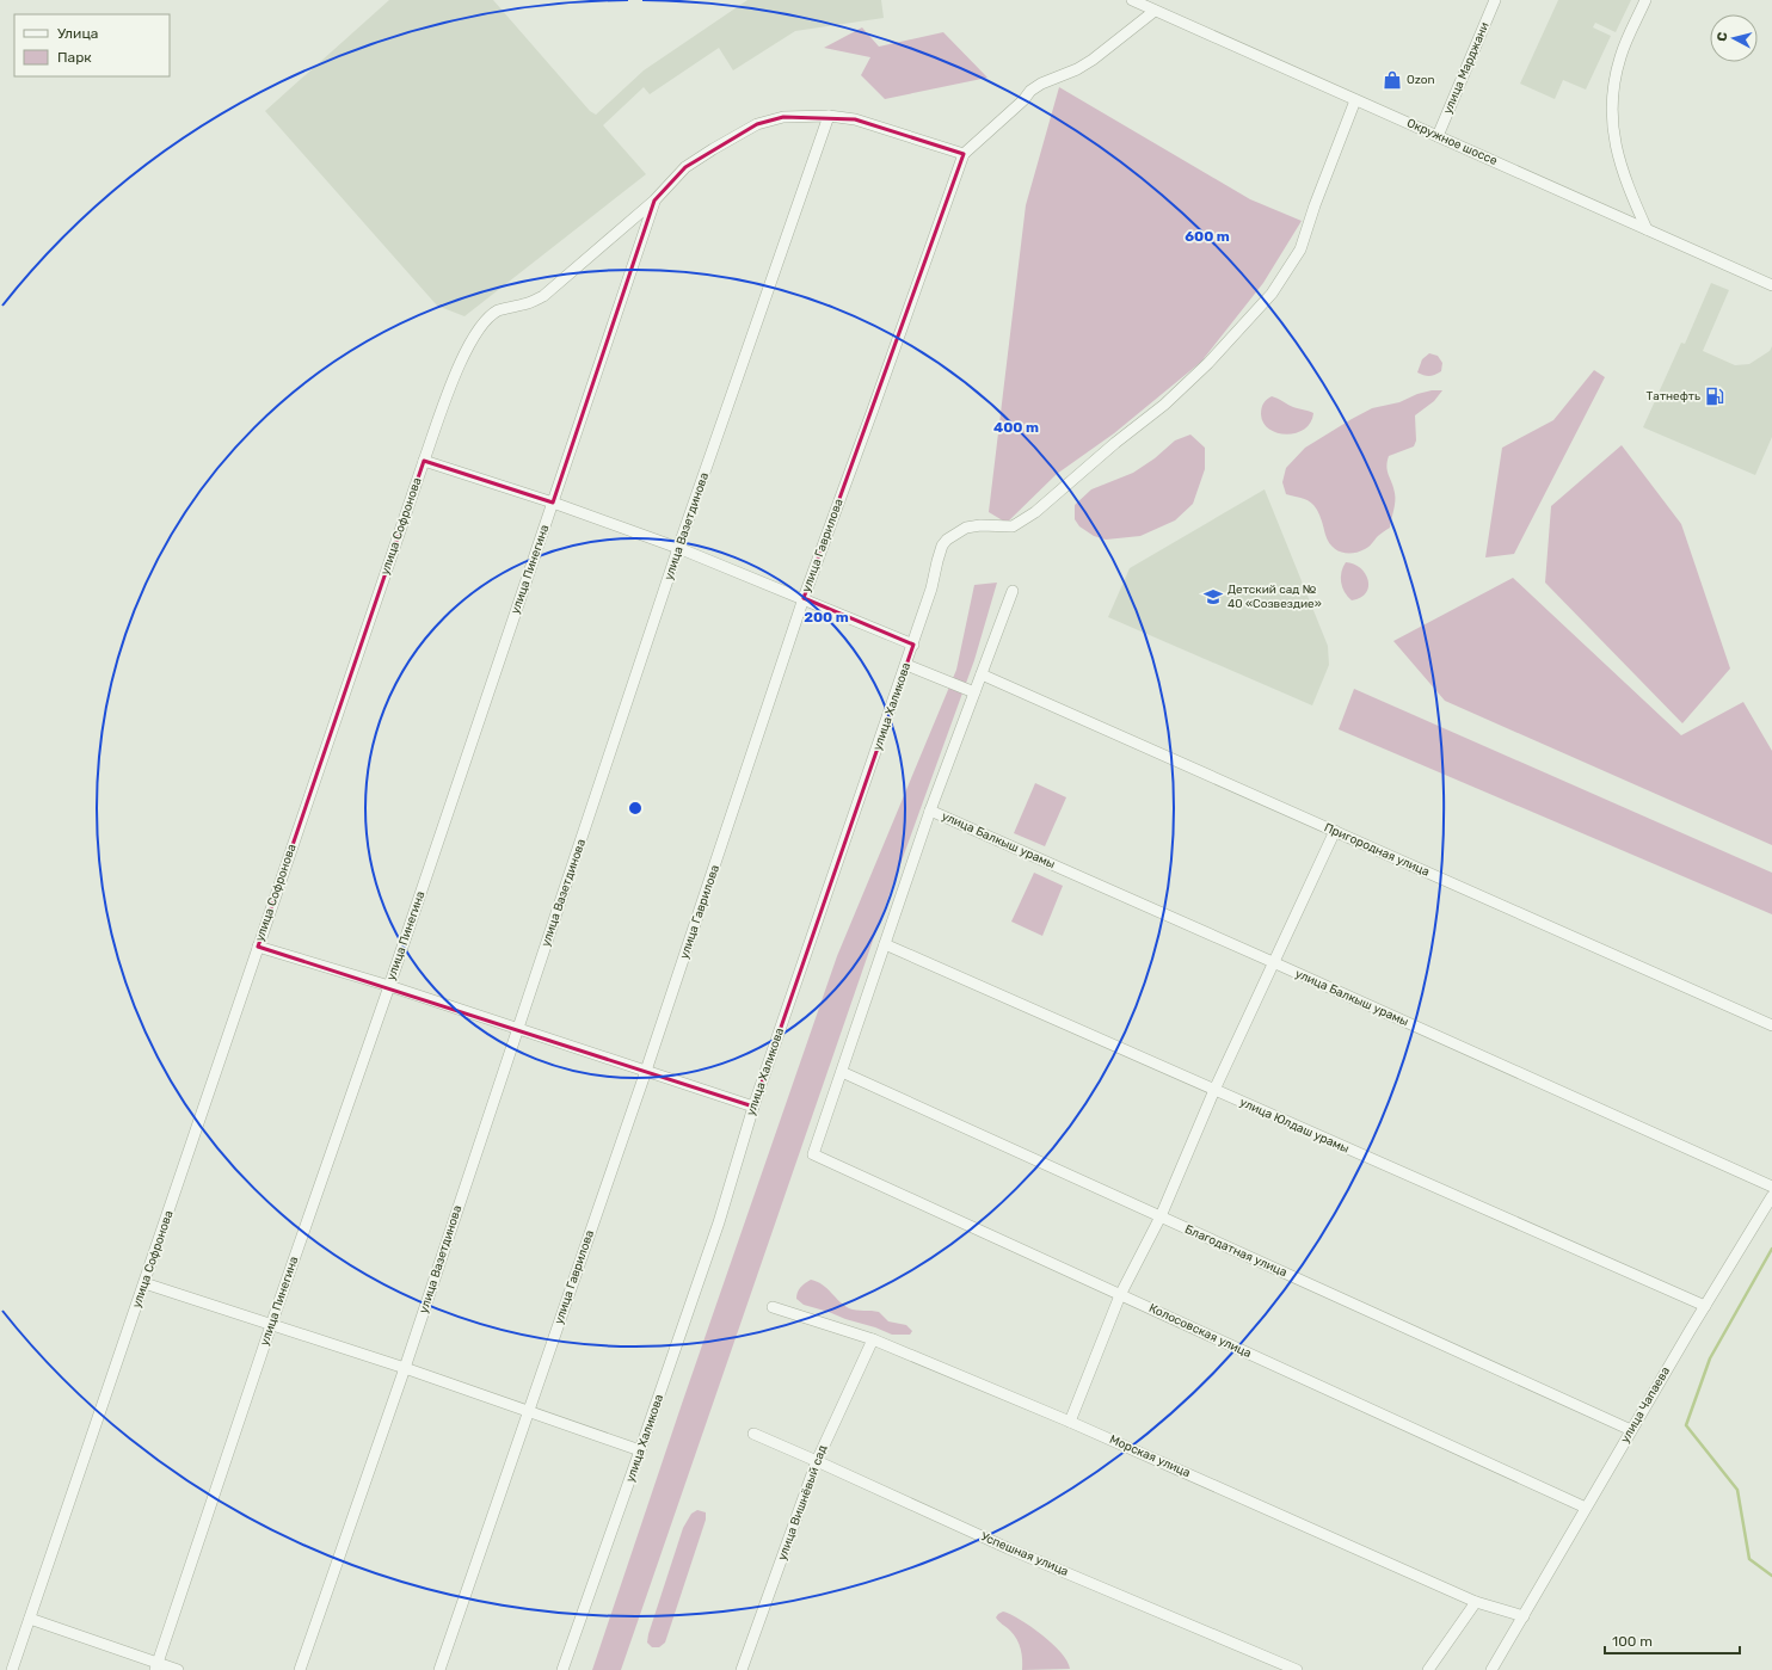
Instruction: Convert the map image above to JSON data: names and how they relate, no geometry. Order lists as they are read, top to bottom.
{
  "streets": {
    "street": [
      "улица Марджани",
      "Окружное шоссе",
      "улица Софронова",
      "улица Вазетдинова",
      "улица Гаврилова",
      "улица Пинегина",
      "улица Халикова",
      "улица Балкыш урамы",
      "Пригородная улица",
      "улица Юлдаш урамы",
      "Благодатная улица",
      "Колосовская улица",
      "улица Чапаева",
      "Морская улица",
      "улица Вишнёвый сад",
      "Успешная улица"
    ]
  },
  "crossings": [
    ["улица Марджани", "Окружное шоссе"],
    ["Окружное шоссе", "улица Халикова"],
    ["улица Софронова", "улица Вазетдинова"],
    ["улица Софронова", "улица Гаврилова"],
    ["улица Софронова", "улица Пинегина"],
    ["улица Юлдаш урамы", "улица Чапаева"],
    ["Благодатная улица", "Колосовская улица"],
    ["Благодатная улица", "улица Чапаева"],
    ["Колосовская улица", "улица Чапаева"],
    ["улица Чапаева", "Морская улица"],
    ["Морская улица", "улица Вишнёвый сад"],
    ["улица Вишнёвый сад", "Успешная улица"]
  ],
  "places": {
    "shop": ["Ozon"],
    "fuel station": ["Татнефть"],
    "school or university": ["Детский сад № 40 «Созвездие»"]
  },
  "legend": ["Улица", "Парк"],
  "scale_bar": "100 m",
  "north": "left",
  "rings": ["600 m", "400 m", "200 m"]
}
